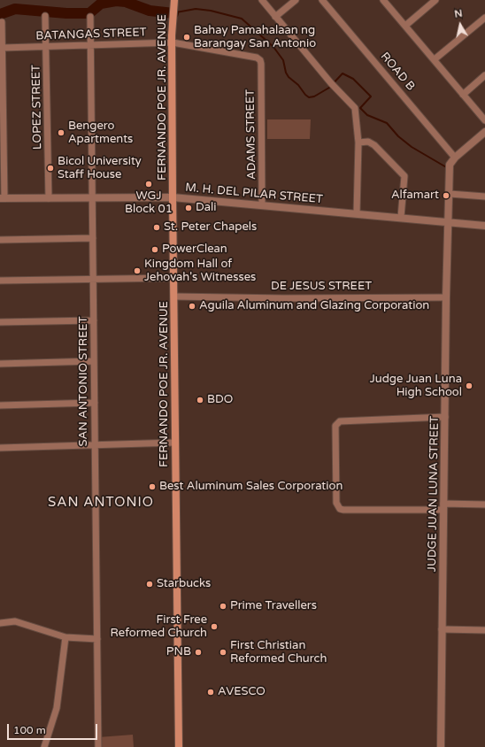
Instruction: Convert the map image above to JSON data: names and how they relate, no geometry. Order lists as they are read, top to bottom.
{
  "streets": {
    "main road": ["FERNANDO POE JR. AVENUE"],
    "street": [
      "BATANGAS STREET",
      "ROAD B",
      "LOPEZ STREET",
      "ADAMS STREET",
      "M. H. DEL PILAR STREET",
      "DE JESUS STREET",
      "SAN ANTONIO STREET",
      "JUDGE JUAN LUNA STREET"
    ]
  },
  "crossings": [
    ["BATANGAS STREET", "FERNANDO POE JR. AVENUE"],
    ["BATANGAS STREET", "LOPEZ STREET"],
    ["BATANGAS STREET", "ADAMS STREET"],
    ["BATANGAS STREET", "SAN ANTONIO STREET"],
    ["ROAD B", "JUDGE JUAN LUNA STREET"],
    ["FERNANDO POE JR. AVENUE", "M. H. DEL PILAR STREET"],
    ["FERNANDO POE JR. AVENUE", "DE JESUS STREET"],
    ["LOPEZ STREET", "M. H. DEL PILAR STREET"],
    ["ADAMS STREET", "M. H. DEL PILAR STREET"],
    ["M. H. DEL PILAR STREET", "SAN ANTONIO STREET"],
    ["M. H. DEL PILAR STREET", "JUDGE JUAN LUNA STREET"],
    ["DE JESUS STREET", "JUDGE JUAN LUNA STREET"]
  ],
  "districts": ["SAN ANTONIO"],
  "places": [
    "Bahay Pamahalaan ng Barangay San Antonio",
    "Bengero Apartments",
    "Bicol University Staff House",
    "WGJ Block 01",
    "Alfamart",
    "Dali",
    "St. Peter Chapels",
    "PowerClean",
    "Kingdom Hall of Jehovah's Witnesses",
    "Aguila Aluminum and Glazing Corporation",
    "Judge Juan Luna High School",
    "BDO",
    "Best Aluminum Sales Corporation",
    "Starbucks",
    "Prime Travellers",
    "First Free Reformed Church",
    "PNB",
    "First Christian Reformed Church",
    "AVESCO"
  ],
  "scale_bar": "100 m",
  "north": "top"
}
